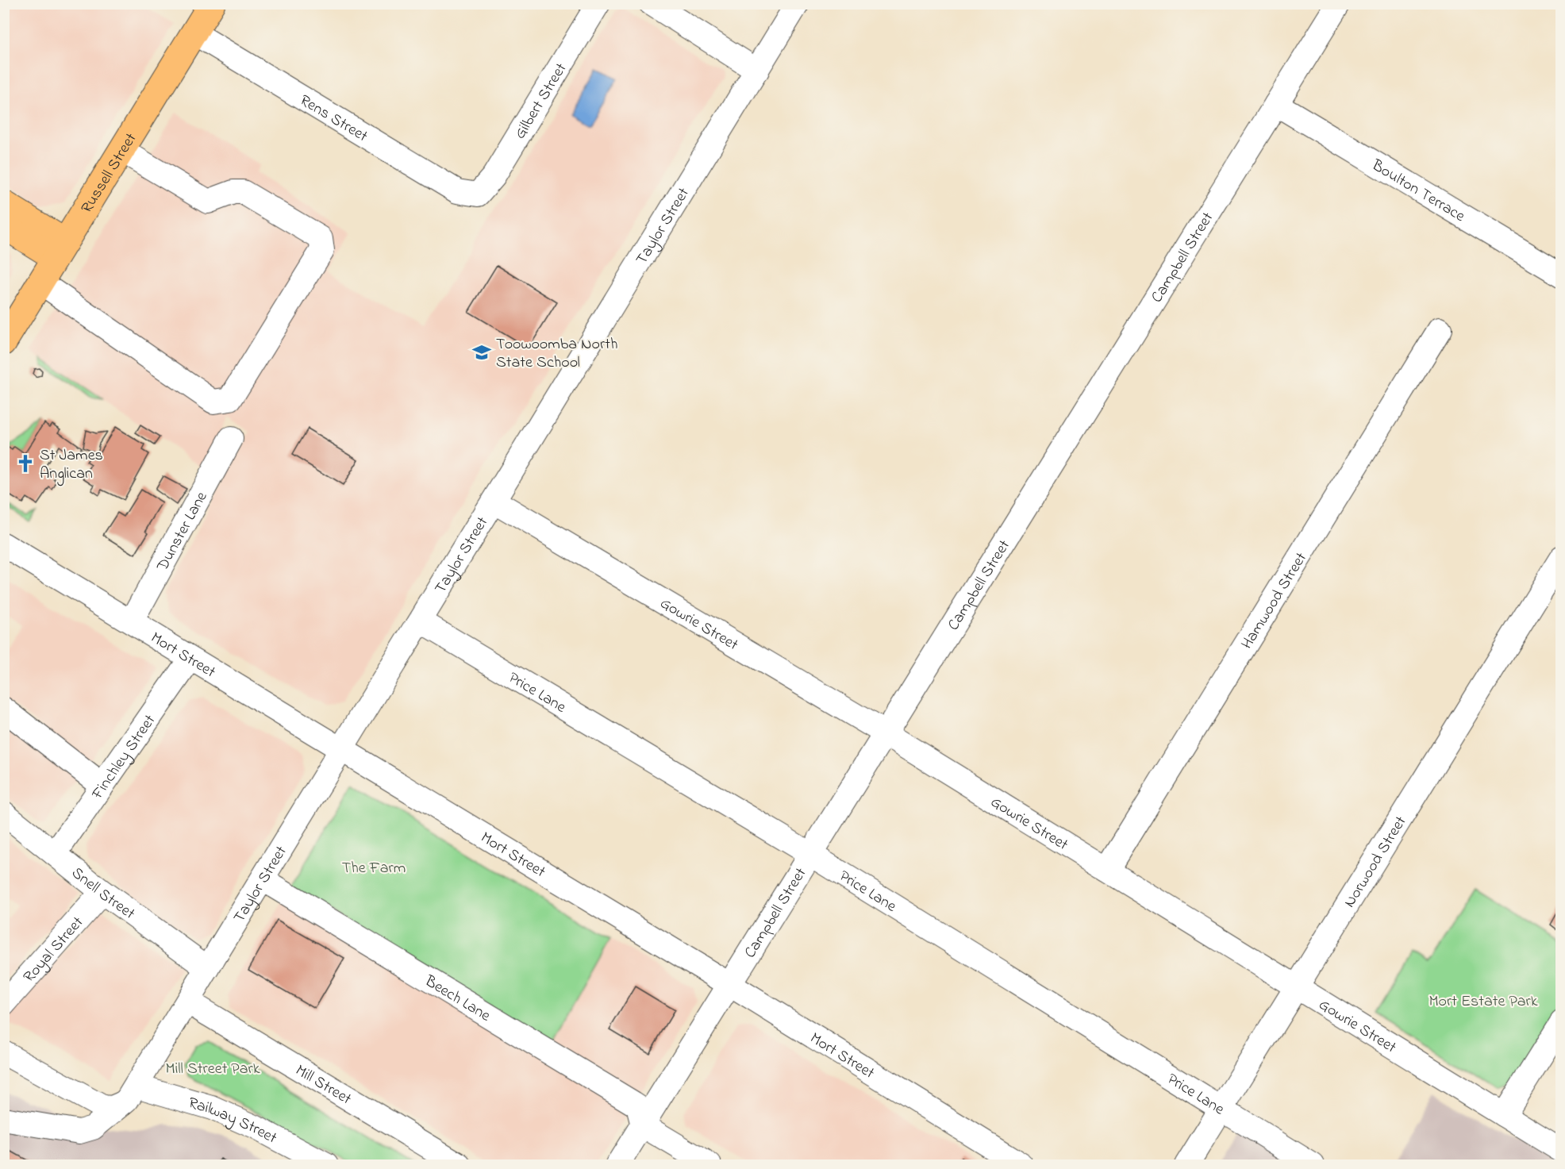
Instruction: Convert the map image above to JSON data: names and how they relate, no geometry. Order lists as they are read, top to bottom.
{
  "streets": {
    "main road": ["Russell Street"],
    "street": [
      "Gilbert Street",
      "Rens Street",
      "Boulton Terrace",
      "Taylor Street",
      "Campbell Street",
      "Dunster Lane",
      "Hamwood Street",
      "Gowrie Street",
      "Mort Street",
      "Price Lane",
      "Finchley Street",
      "Norwood Street",
      "Snell Street",
      "Royal Street",
      "Beech Lane",
      "Mill Street",
      "Railway Street"
    ]
  },
  "crossings": [
    ["Gilbert Street", "Rens Street"],
    ["Rens Street", "Russell Street"],
    ["Boulton Terrace", "Campbell Street"],
    ["Taylor Street", "Gowrie Street"],
    ["Taylor Street", "Mort Street"],
    ["Taylor Street", "Price Lane"],
    ["Taylor Street", "Snell Street"],
    ["Taylor Street", "Beech Lane"],
    ["Taylor Street", "Mill Street"],
    ["Taylor Street", "Railway Street"],
    ["Campbell Street", "Gowrie Street"],
    ["Campbell Street", "Mort Street"],
    ["Campbell Street", "Price Lane"],
    ["Campbell Street", "Beech Lane"],
    ["Dunster Lane", "Mort Street"],
    ["Hamwood Street", "Gowrie Street"],
    ["Gowrie Street", "Norwood Street"],
    ["Mort Street", "Finchley Street"],
    ["Price Lane", "Norwood Street"],
    ["Finchley Street", "Snell Street"],
    ["Snell Street", "Royal Street"]
  ],
  "parks": ["The Farm", "Mort Estate Park", "Mill Street Park"],
  "places": {
    "school or university": ["Toowoomba North State School"],
    "church": ["St James Anglican"]
  }
}
